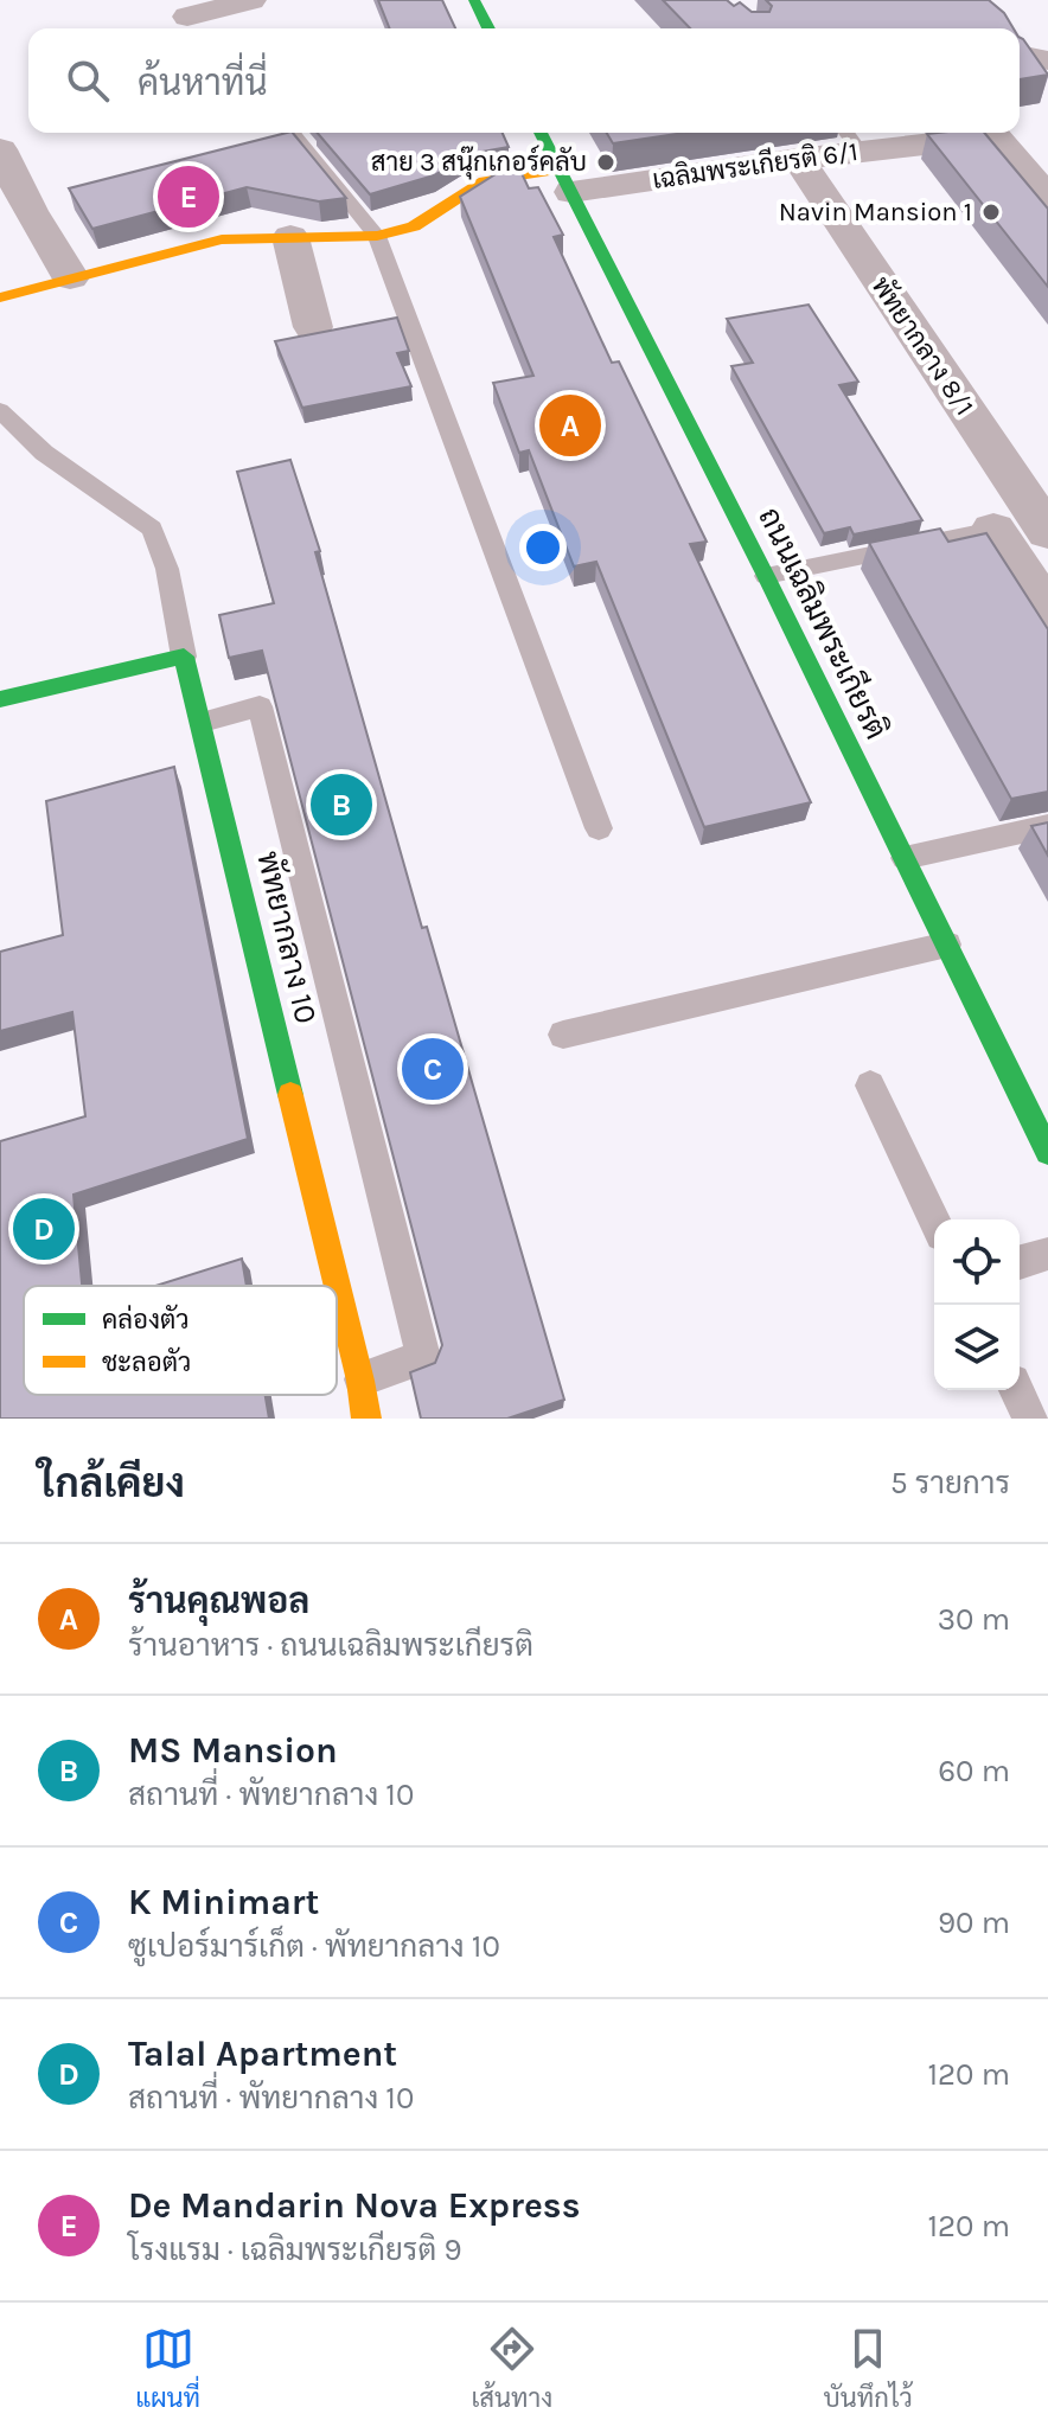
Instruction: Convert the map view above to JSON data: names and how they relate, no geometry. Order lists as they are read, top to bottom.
{
  "streets": {
    "street": [
      "เฉลิมพระเกียรติ 6/1",
      "พัทยากลาง 8/1",
      "ถนนเฉลิมพระเกียรติ",
      "พัทยากลาง 10"
    ]
  },
  "crossings": [
    ["เฉลิมพระเกียรติ 6/1", "พัทยากลาง 8/1"],
    ["เฉลิมพระเกียรติ 6/1", "ถนนเฉลิมพระเกียรติ"]
  ],
  "places": ["สาย 3 สนุ๊กเกอร์คลับ", "Navin Mansion 1"],
  "legend": ["คล่องตัว", "ชะลอตัว"],
  "page": {
    "search": "ค้นหาที่นี่",
    "pins": [
      "E",
      "A",
      "B",
      "C",
      "D"
    ],
    "heading": ["ใกล้เคียง", "5 รายการ"],
    "list": [
      {
        "mark": "A",
        "name": "ร้านคุณพอล",
        "note": "ร้านอาหาร · ถนนเฉลิมพระเกียรติ",
        "value": "30 m"
      },
      {
        "mark": "B",
        "name": "MS Mansion",
        "note": "สถานที่ · พัทยากลาง 10",
        "value": "60 m"
      },
      {
        "mark": "C",
        "name": "K Minimart",
        "note": "ซูเปอร์มาร์เก็ต · พัทยากลาง 10",
        "value": "90 m"
      },
      {
        "mark": "D",
        "name": "Talal Apartment",
        "note": "สถานที่ · พัทยากลาง 10",
        "value": "120 m"
      },
      {
        "mark": "E",
        "name": "De Mandarin Nova Express",
        "note": "โรงแรม · เฉลิมพระเกียรติ 9",
        "value": "120 m"
      }
    ],
    "nav": ["แผนที่", "เส้นทาง", "บันทึกไว้"]
  }
}
